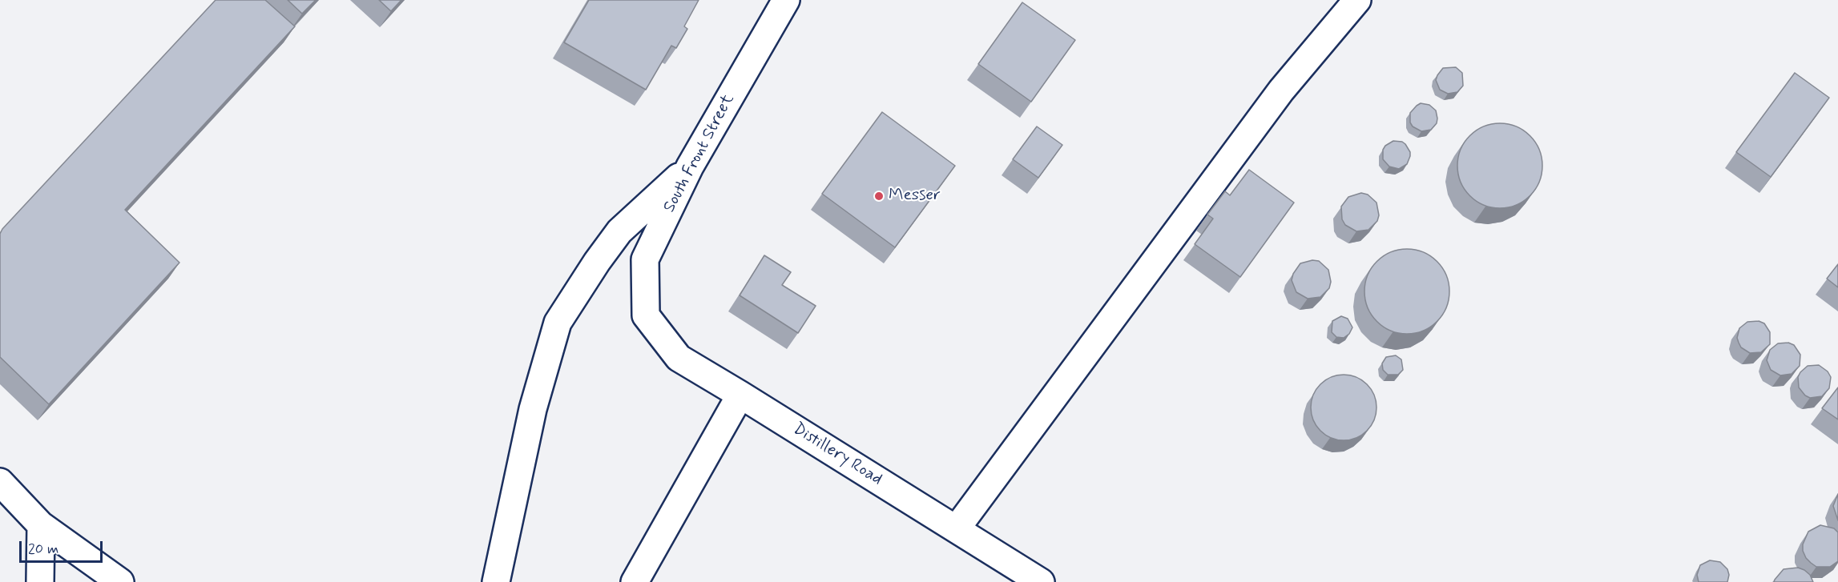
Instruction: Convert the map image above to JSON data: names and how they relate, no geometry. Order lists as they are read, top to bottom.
{
  "streets": {
    "street": ["South Front Street", "Distillery Road"]
  },
  "crossings": [
    ["South Front Street", "Distillery Road"]
  ],
  "places": ["Messer"],
  "scale_bar": "20 m"
}
